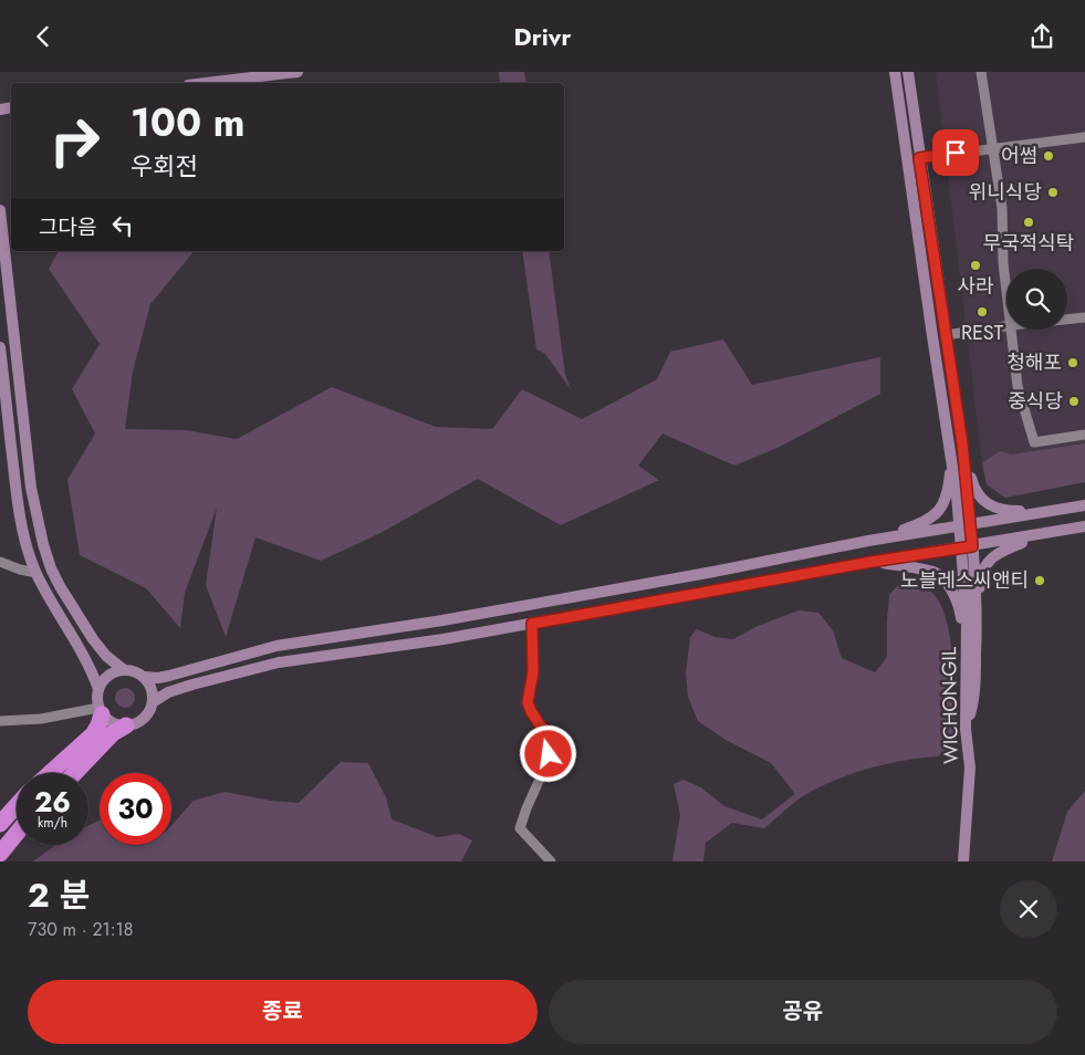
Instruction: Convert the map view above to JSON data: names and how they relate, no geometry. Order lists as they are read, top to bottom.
{
  "streets": {
    "street": ["WICHON-GIL"]
  },
  "places": [
    "어썸",
    "위니식당",
    "무국적식탁",
    "사라",
    "REST",
    "청해포",
    "중식당",
    "노블레스씨앤티"
  ],
  "page": {
    "header": "Drivr",
    "turn": ["100 m", "우회전"],
    "then": "그다음",
    "speed": "26 km/h",
    "limit": "30",
    "heading": ["2 분", "730 m · 21:18"],
    "buttons": ["종료", "공유"]
  }
}
